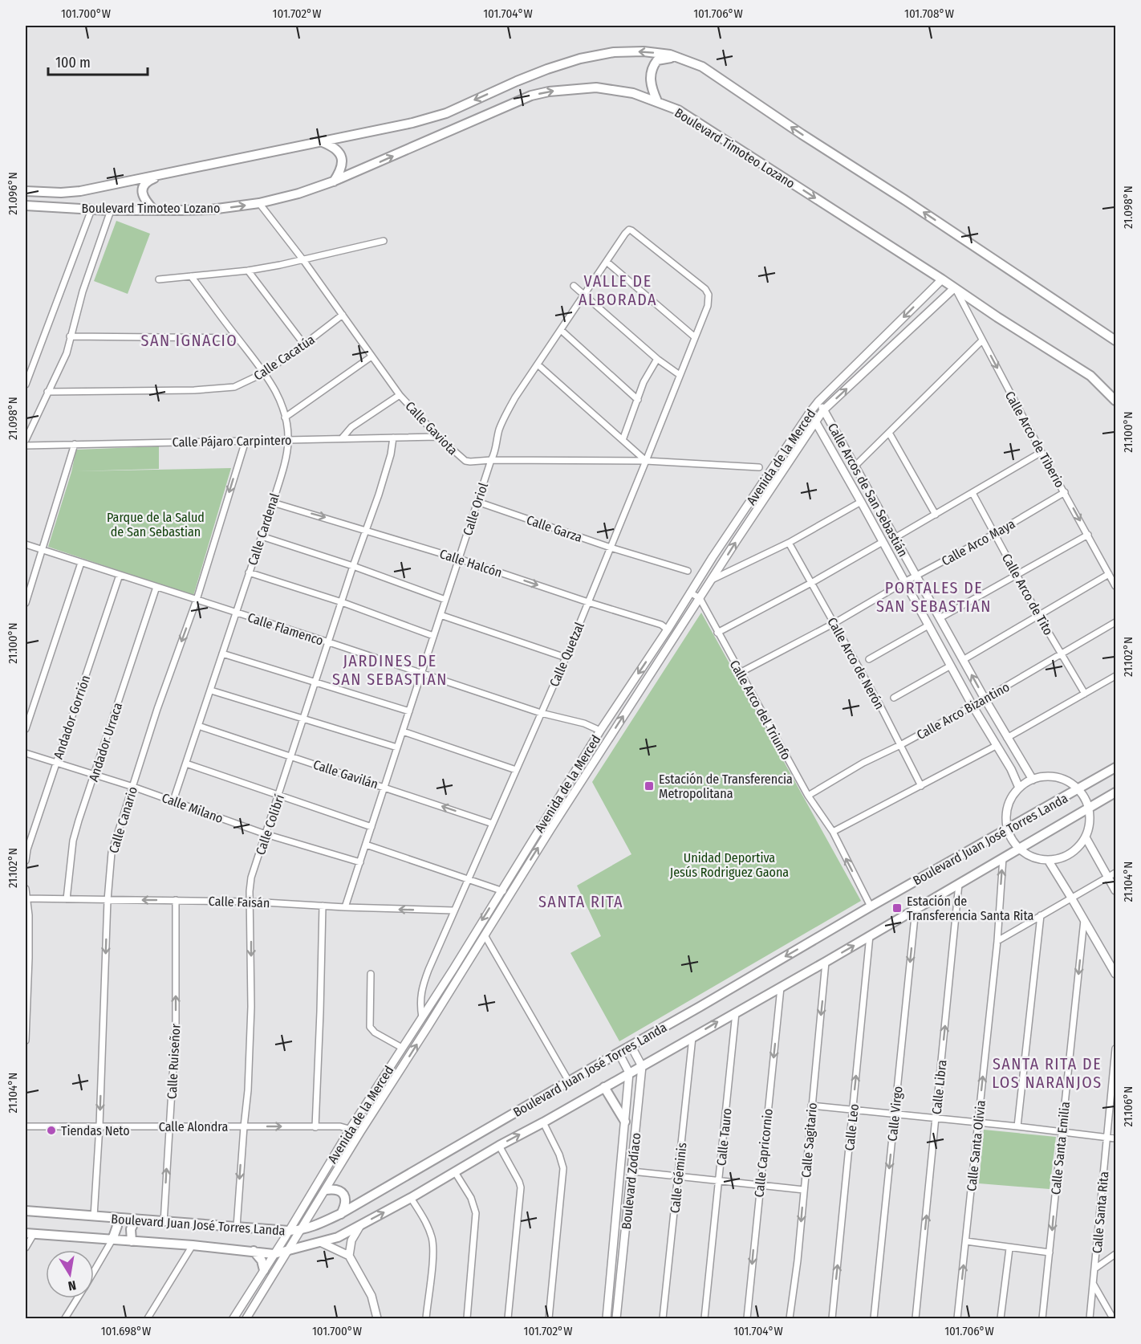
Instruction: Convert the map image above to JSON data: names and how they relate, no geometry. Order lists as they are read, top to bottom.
{
  "streets": {
    "main road": ["Boulevard Timoteo Lozano", "Boulevard Juan José Torres Landa"],
    "street": [
      "Calle Cacatúa",
      "Calle Gaviota",
      "Calle Arco de Tiberio",
      "Calle Pájaro Carpintero",
      "Avenida de la Merced",
      "Calle Arcos de San Sebastián",
      "Calle Oriol",
      "Calle Garza",
      "Calle Cardenal",
      "Calle Arco Maya",
      "Calle Halcón",
      "Calle Arco de Tito",
      "Calle Flamenco",
      "Calle Quetzal",
      "Calle Arco de Nerón",
      "Calle Arco del Triunfo",
      "Calle Arco Bizantino",
      "Andador Gorrión",
      "Andador Urraca",
      "Calle Gavilán",
      "Calle Milano",
      "Calle Canario",
      "Calle Colibrí",
      "Calle Faisán",
      "Calle Ruiseñor",
      "Calle Libra",
      "Calle Virgo",
      "Calle Alondra",
      "Calle Leo",
      "Calle Tauro",
      "Calle Sagitario",
      "Calle Santa Olivia",
      "Calle Santa Emilia",
      "Calle Capricornio",
      "Calle Géminis",
      "Boulevard Zodíaco",
      "Calle Santa Rita"
    ]
  },
  "crossings": [
    ["Boulevard Timoteo Lozano", "Calle Gaviota"],
    ["Boulevard Timoteo Lozano", "Calle Arco de Tiberio"],
    ["Boulevard Timoteo Lozano", "Avenida de la Merced"],
    ["Calle Cacatúa", "Calle Gaviota"],
    ["Calle Cacatúa", "Calle Cardenal"],
    ["Calle Gaviota", "Calle Pájaro Carpintero"],
    ["Calle Gaviota", "Calle Oriol"],
    ["Calle Gaviota", "Calle Quetzal"],
    ["Calle Arco de Tiberio", "Avenida de la Merced"],
    ["Calle Arco de Tiberio", "Calle Arco Maya"],
    ["Calle Pájaro Carpintero", "Calle Cardenal"],
    ["Calle Pájaro Carpintero", "Calle Canario"],
    ["Calle Pájaro Carpintero", "Calle Colibrí"],
    ["Avenida de la Merced", "Calle Arcos de San Sebastián"],
    ["Avenida de la Merced", "Calle Halcón"],
    ["Avenida de la Merced", "Calle Flamenco"],
    ["Avenida de la Merced", "Calle Quetzal"],
    ["Avenida de la Merced", "Calle Arco del Triunfo"],
    ["Avenida de la Merced", "Boulevard Juan José Torres Landa"],
    ["Avenida de la Merced", "Calle Alondra"],
    ["Calle Arcos de San Sebastián", "Calle Arco Maya"],
    ["Calle Arcos de San Sebastián", "Calle Arco Bizantino"],
    ["Calle Oriol", "Calle Garza"],
    ["Calle Oriol", "Calle Halcón"],
    ["Calle Oriol", "Calle Flamenco"],
    ["Calle Oriol", "Calle Quetzal"],
    ["Calle Oriol", "Calle Gavilán"],
    ["Calle Oriol", "Calle Milano"],
    ["Calle Oriol", "Calle Faisán"],
    ["Calle Garza", "Calle Quetzal"],
    ["Calle Cardenal", "Calle Halcón"],
    ["Calle Cardenal", "Calle Flamenco"],
    ["Calle Cardenal", "Calle Gavilán"],
    ["Calle Cardenal", "Calle Milano"],
    ["Calle Arco Maya", "Calle Arco de Tito"],
    ["Calle Arco Maya", "Calle Arco de Nerón"],
    ["Calle Arco Maya", "Calle Arco del Triunfo"],
    ["Calle Halcón", "Calle Quetzal"],
    ["Calle Halcón", "Calle Colibrí"],
    ["Calle Arco de Tito", "Calle Arco Bizantino"],
    ["Calle Flamenco", "Calle Quetzal"],
    ["Calle Flamenco", "Andador Gorrión"],
    ["Calle Flamenco", "Andador Urraca"],
    ["Calle Flamenco", "Calle Canario"],
    ["Calle Flamenco", "Calle Colibrí"],
    ["Calle Quetzal", "Calle Gavilán"],
    ["Calle Quetzal", "Calle Faisán"],
    ["Calle Arco de Nerón", "Calle Arco Bizantino"],
    ["Calle Arco del Triunfo", "Calle Arco Bizantino"],
    ["Calle Arco del Triunfo", "Boulevard Juan José Torres Landa"],
    ["Andador Gorrión", "Calle Milano"],
    ["Andador Urraca", "Calle Milano"],
    ["Andador Urraca", "Calle Faisán"],
    ["Calle Gavilán", "Calle Colibrí"],
    ["Calle Milano", "Calle Canario"],
    ["Calle Milano", "Calle Colibrí"],
    ["Calle Canario", "Boulevard Juan José Torres Landa"],
    ["Calle Canario", "Calle Faisán"],
    ["Calle Canario", "Calle Alondra"],
    ["Calle Colibrí", "Boulevard Juan José Torres Landa"],
    ["Calle Colibrí", "Calle Faisán"],
    ["Calle Colibrí", "Calle Alondra"],
    ["Boulevard Juan José Torres Landa", "Calle Ruiseñor"],
    ["Boulevard Juan José Torres Landa", "Calle Libra"],
    ["Boulevard Juan José Torres Landa", "Calle Virgo"],
    ["Boulevard Juan José Torres Landa", "Calle Leo"],
    ["Boulevard Juan José Torres Landa", "Calle Tauro"],
    ["Boulevard Juan José Torres Landa", "Calle Sagitario"],
    ["Boulevard Juan José Torres Landa", "Calle Santa Olivia"],
    ["Boulevard Juan José Torres Landa", "Calle Capricornio"],
    ["Boulevard Juan José Torres Landa", "Calle Géminis"],
    ["Boulevard Juan José Torres Landa", "Boulevard Zodíaco"],
    ["Calle Faisán", "Calle Ruiseñor"],
    ["Calle Ruiseñor", "Calle Alondra"]
  ],
  "one_way": [
    "Calle Arco de Tiberio",
    "Calle Gavilán",
    "Calle Canario",
    "Calle Colibrí",
    "Calle Faisán",
    "Calle Ruiseñor",
    "Calle Libra",
    "Calle Virgo",
    "Calle Leo",
    "Calle Sagitario",
    "Calle Capricornio"
  ],
  "districts": [
    "VALLE DE ALBORADA",
    "SAN IGNACIO",
    "PORTALES DE SAN SEBASTIAN",
    "JARDINES DE SAN SEBASTIAN",
    "SANTA RITA",
    "SANTA RITA DE LOS NARANJOS"
  ],
  "parks": ["Parque de la Salud de San Sebastian", "Unidad Deportiva Jesús Rodriguez Gaona"],
  "places": {
    "transit": ["Estación de Transferencia Metropolitana", "Estación de Transferencia Santa Rita"],
    "other": ["Tiendas Neto"]
  },
  "scale_bar": "100 m",
  "north": "bottom",
  "coordinates": [
    "101.700°W",
    "101.702°W",
    "101.704°W",
    "101.706°W",
    "101.708°W",
    "21.096°N",
    "21.098°N",
    "21.100°N",
    "21.102°N",
    "21.104°N",
    "21.106°N",
    "101.698°W"
  ]
}
